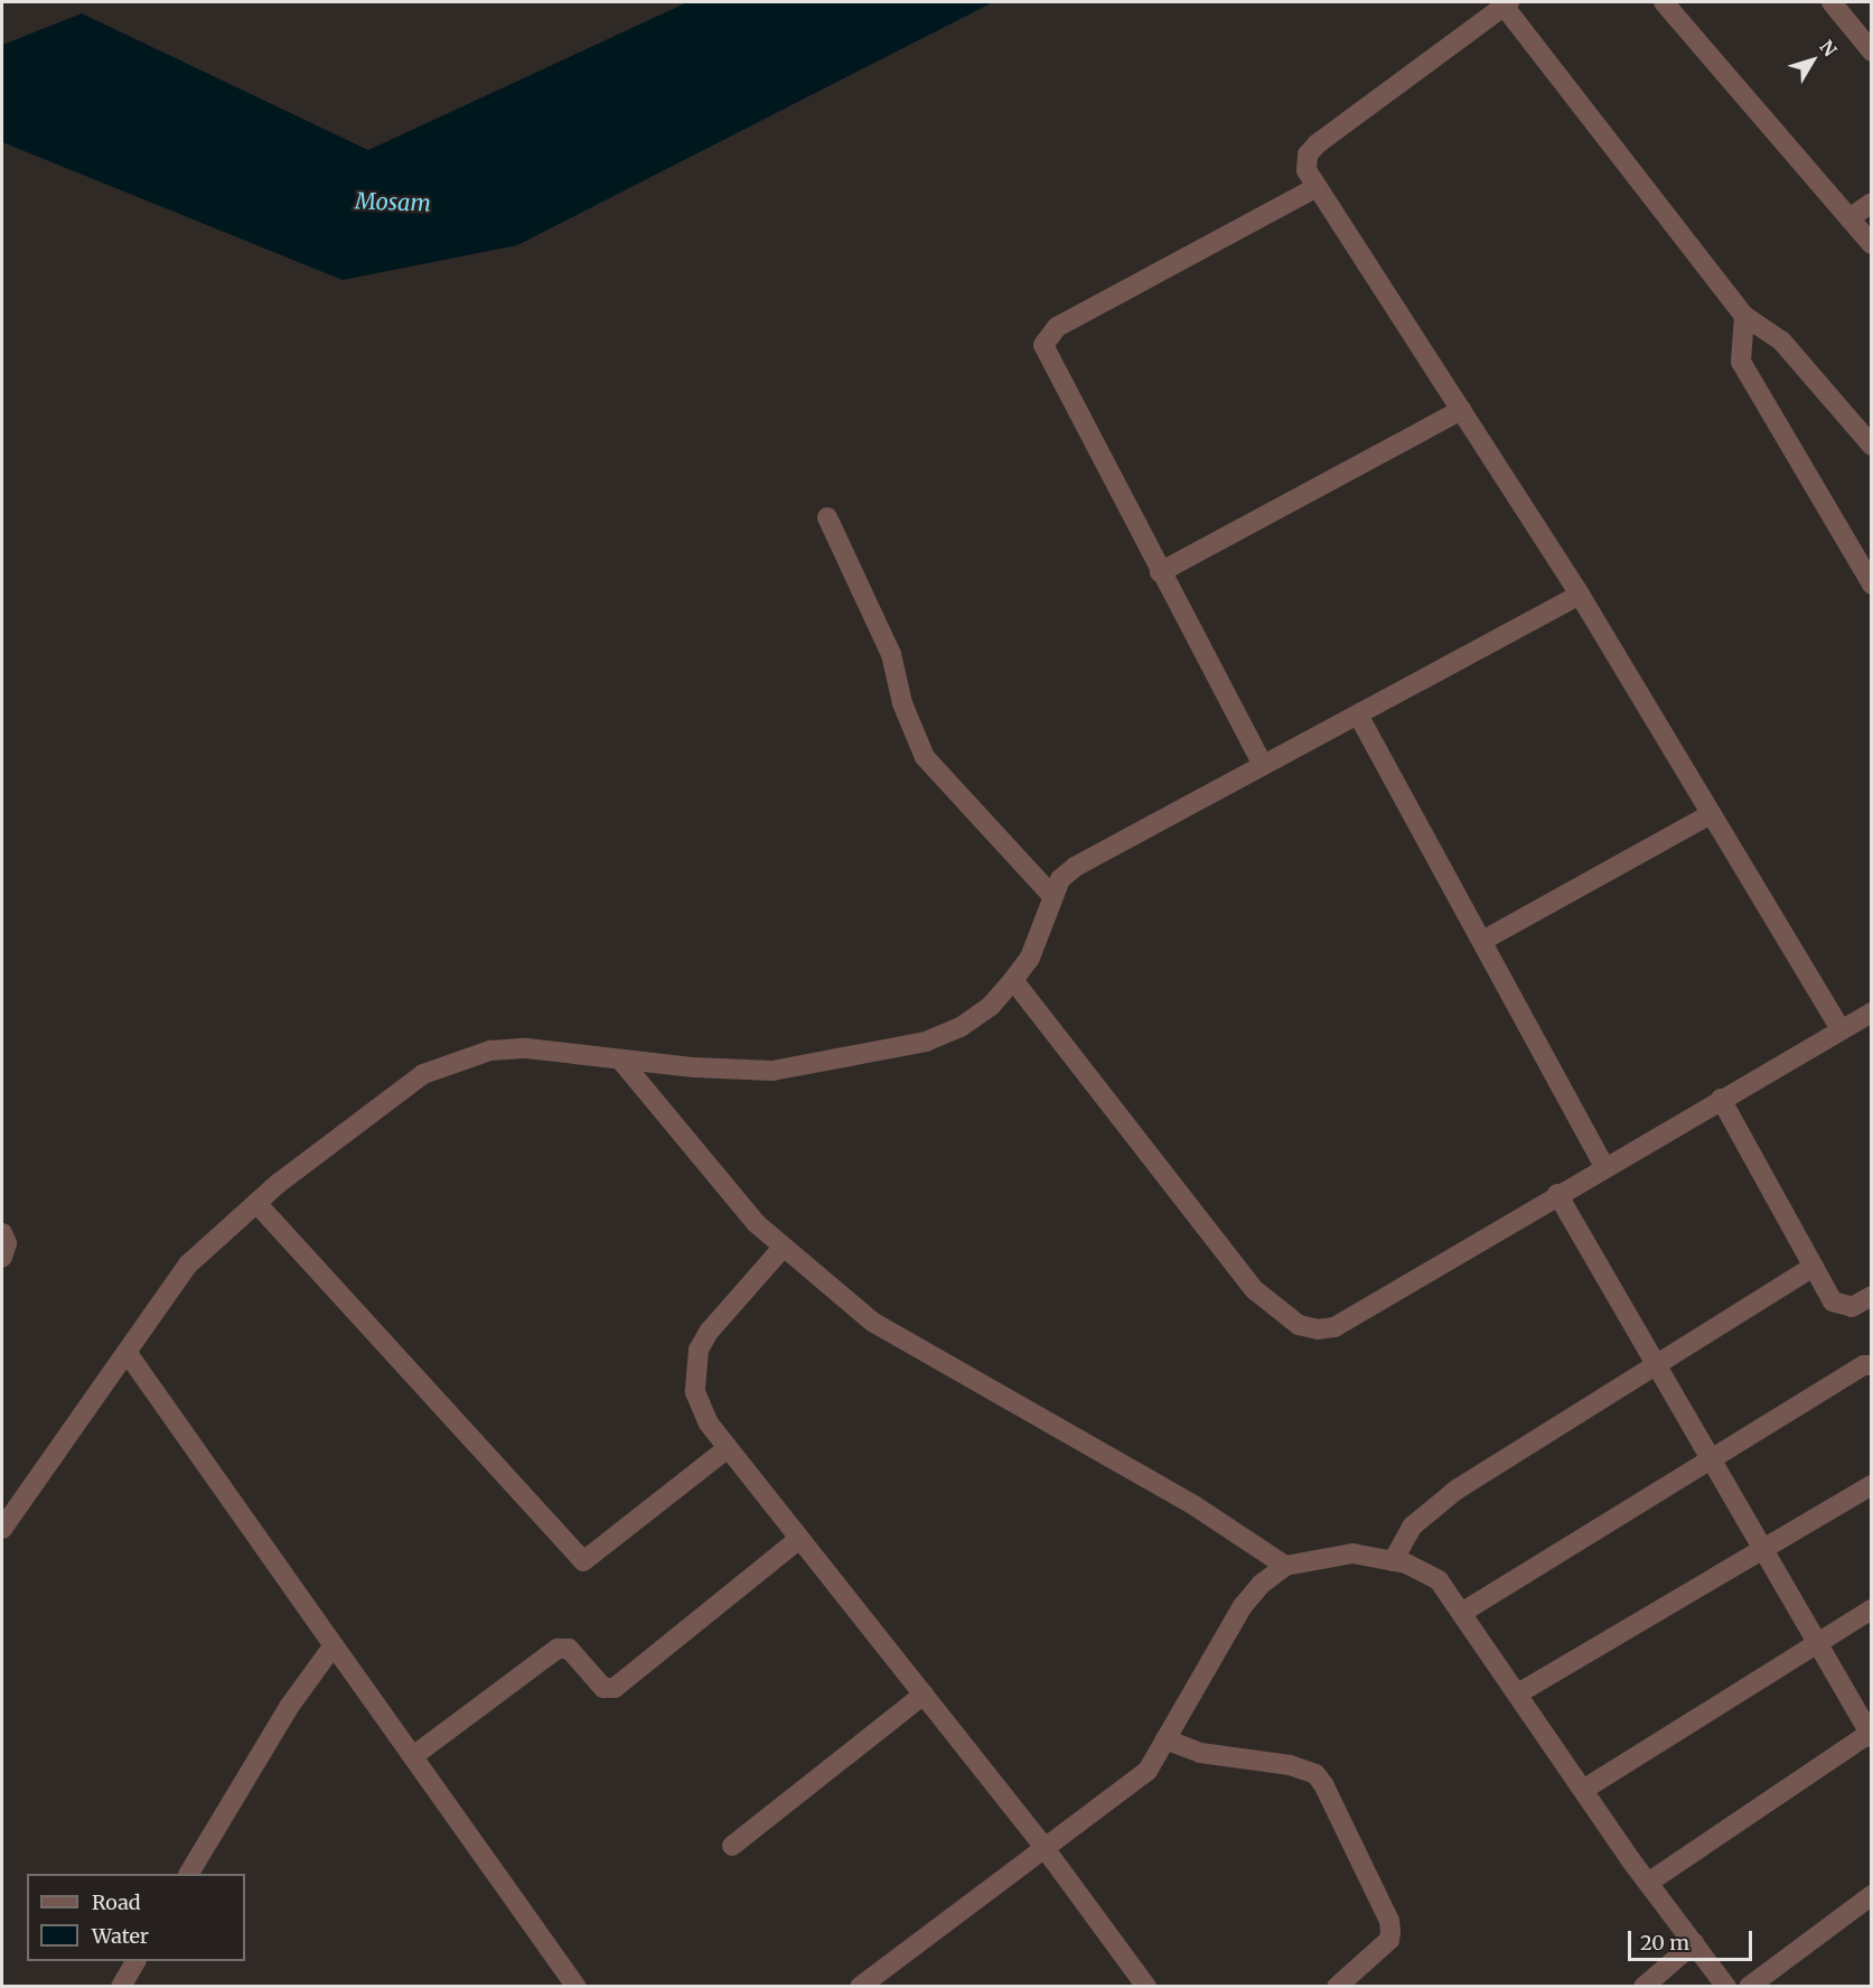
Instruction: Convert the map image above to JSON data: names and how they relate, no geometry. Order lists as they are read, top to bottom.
{
  "water": ["Mosam"],
  "legend": ["Road", "Water"],
  "scale_bar": "20 m",
  "north": "top right"
}
